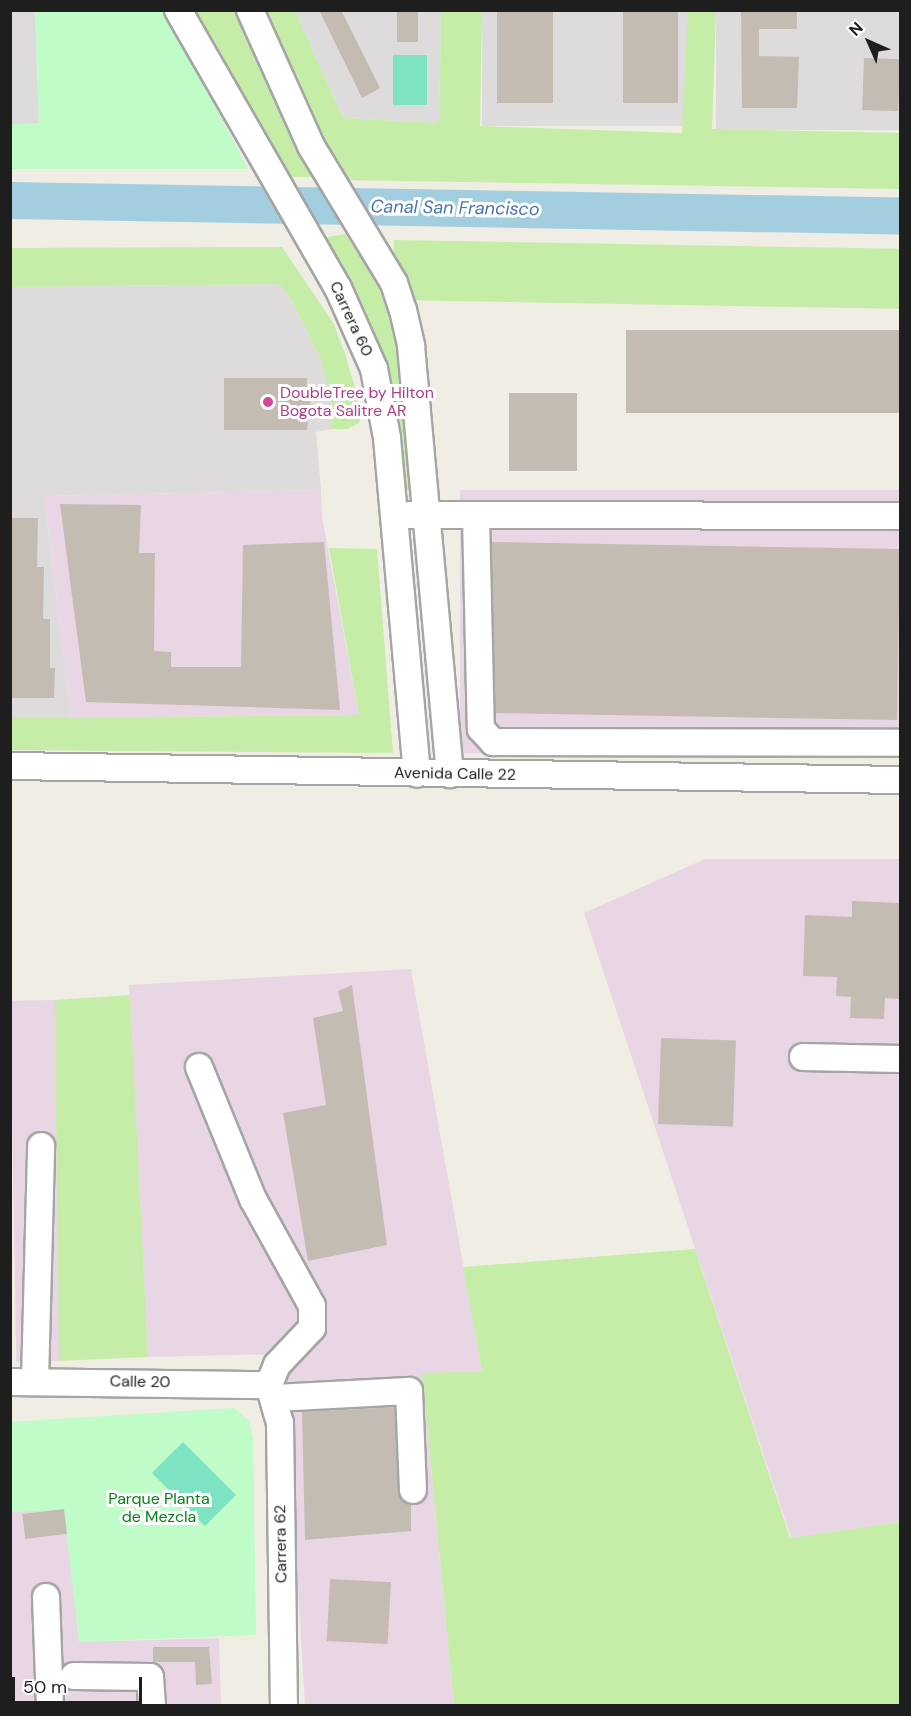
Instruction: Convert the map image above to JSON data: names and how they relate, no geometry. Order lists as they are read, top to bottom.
{
  "streets": {
    "street": [
      "Carrera 60",
      "Avenida Calle 22",
      "Calle 20",
      "Carrera 62"
    ]
  },
  "crossings": [
    ["Carrera 60", "Avenida Calle 22"],
    ["Calle 20", "Carrera 62"]
  ],
  "water": ["Canal San Francisco"],
  "parks": ["Parque Planta de Mezcla"],
  "places": ["DoubleTree by Hilton Bogota Salitre AR"],
  "scale_bar": "50 m",
  "north": "top left"
}
